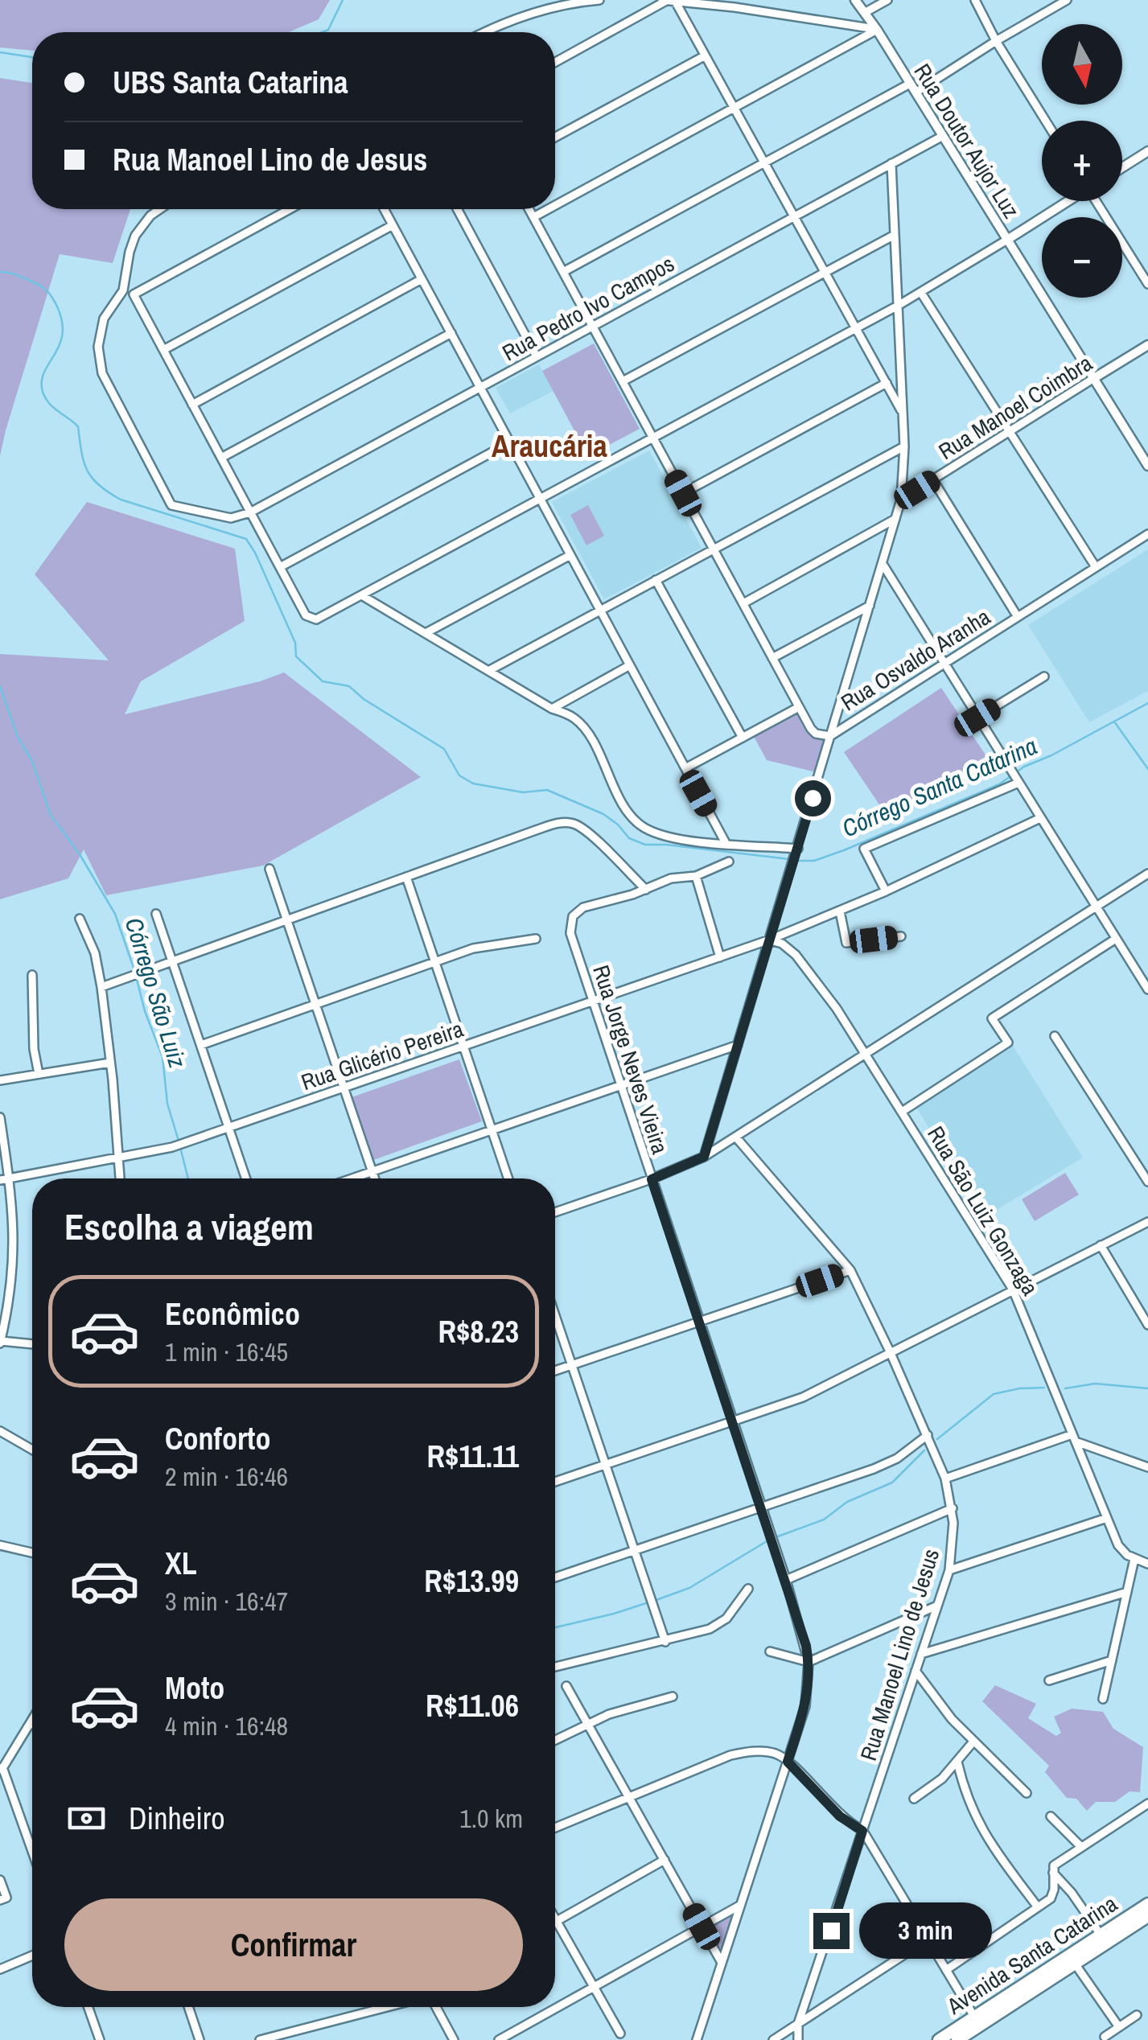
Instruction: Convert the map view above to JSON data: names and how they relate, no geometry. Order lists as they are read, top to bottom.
{
  "streets": {
    "main road": ["Avenida Santa Catarina"],
    "street": [
      "Rua Doutor Aujor Luz",
      "Rua Pedro Ivo Campos",
      "Rua Manoel Coimbra",
      "Rua Osvaldo Aranha",
      "Rua Glicério Pereira",
      "Rua Jorge Neves Vieira",
      "Rua São Luiz Gonzaga",
      "Rua Manoel Lino de Jesus"
    ]
  },
  "crossings": [
    ["Rua Doutor Aujor Luz", "Rua Pedro Ivo Campos"],
    ["Rua Doutor Aujor Luz", "Rua Manoel Coimbra"],
    ["Rua Osvaldo Aranha", "Rua Glicério Pereira"],
    ["Rua Osvaldo Aranha", "Rua São Luiz Gonzaga"],
    ["Rua Glicério Pereira", "Rua Jorge Neves Vieira"],
    ["Rua Glicério Pereira", "Rua São Luiz Gonzaga"]
  ],
  "districts": ["Araucária"],
  "water": ["Córrego Santa Catarina", "Córrego São Luiz"],
  "north": "bottom",
  "page": {
    "map_buttons": ["+", "−"],
    "banner": ["UBS Santa Catarina", "Rua Manoel Lino de Jesus"],
    "heading": "Escolha a viagem",
    "list": [
      {
        "name": "Econômico",
        "note": "1 min · 16:45",
        "value": "R$8.23"
      },
      {
        "name": "Conforto",
        "note": "2 min · 16:46",
        "value": "R$11.11"
      },
      {
        "name": "XL",
        "note": "3 min · 16:47",
        "value": "R$13.99"
      },
      {
        "name": "Moto",
        "note": "4 min · 16:48",
        "value": "R$11.06"
      }
    ],
    "pay": ["Dinheiro", "1.0 km"],
    "buttons": "Confirmar",
    "bubble": "3 min"
  }
}
